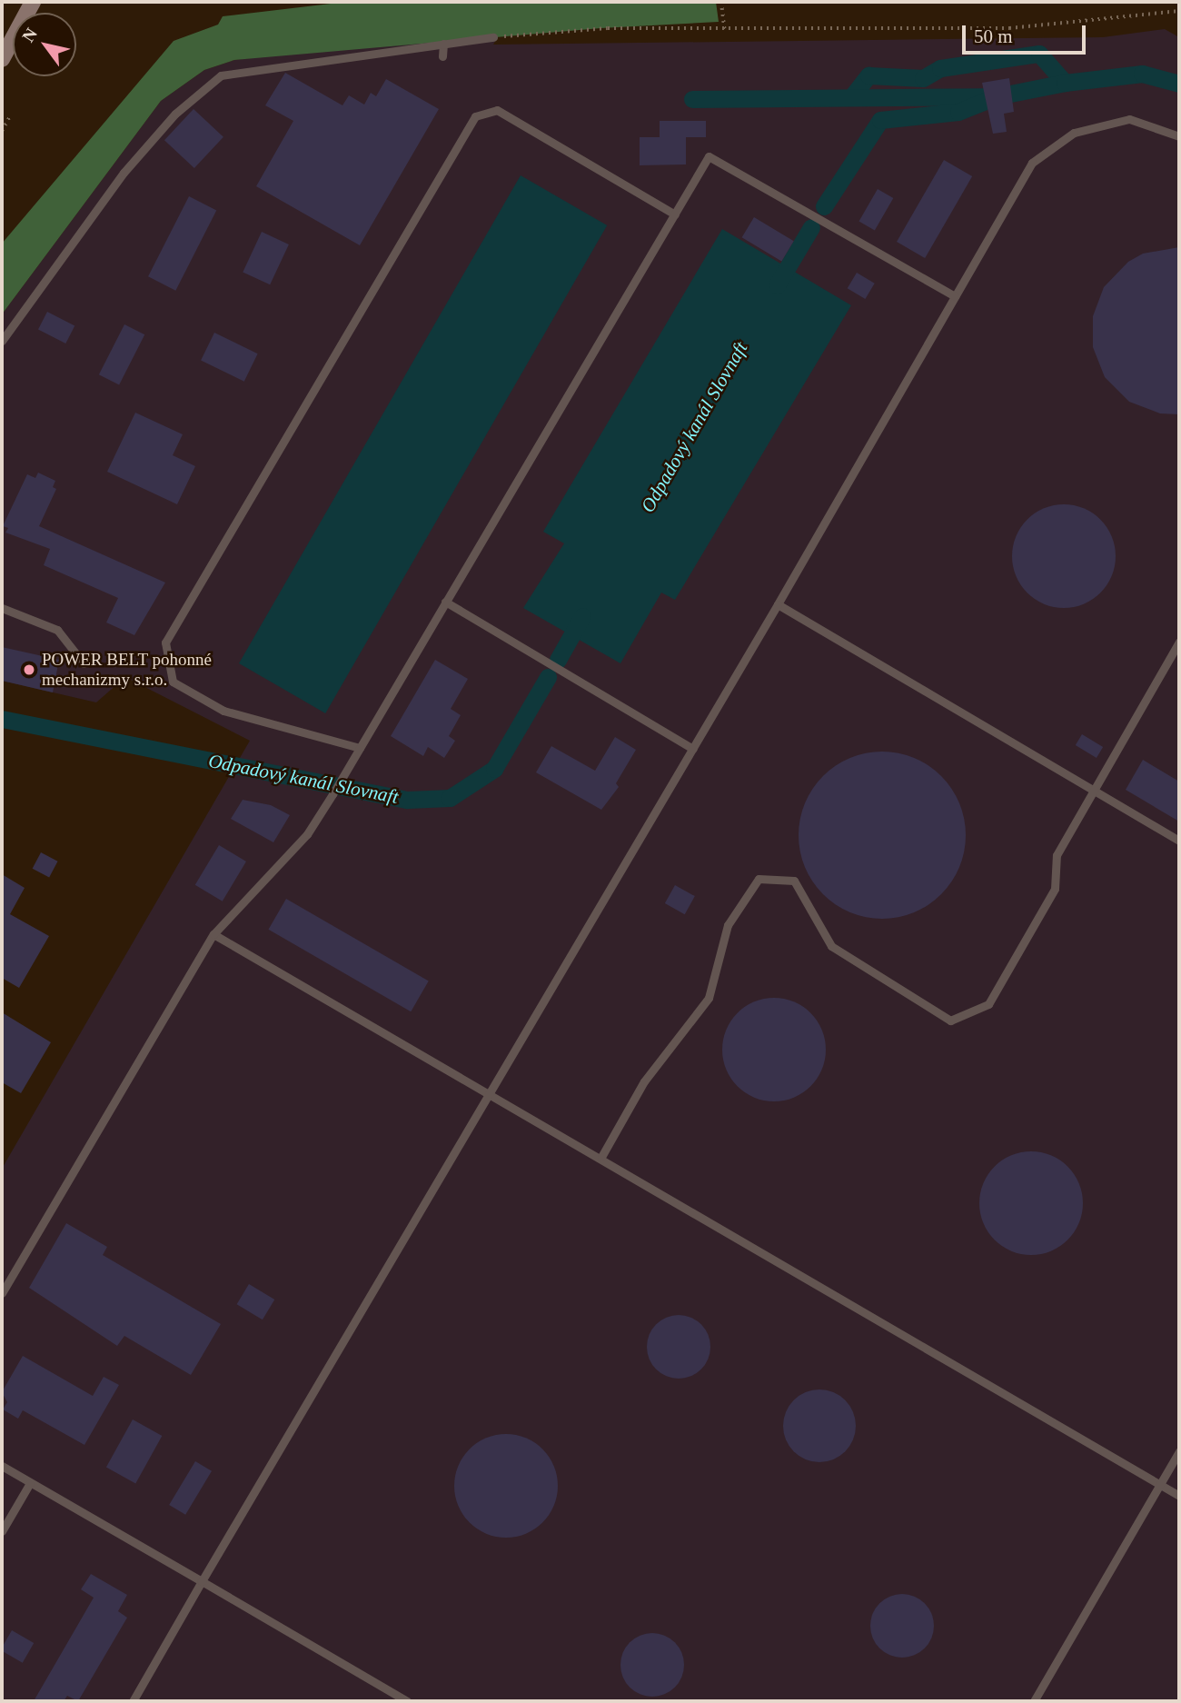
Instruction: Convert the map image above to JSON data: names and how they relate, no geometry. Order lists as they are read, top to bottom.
{
  "water": ["Odpadový kanál Slovnaft"],
  "places": ["POWER BELT pohonné mechanizmy s.r.o."],
  "scale_bar": "50 m",
  "north": "top left"
}
